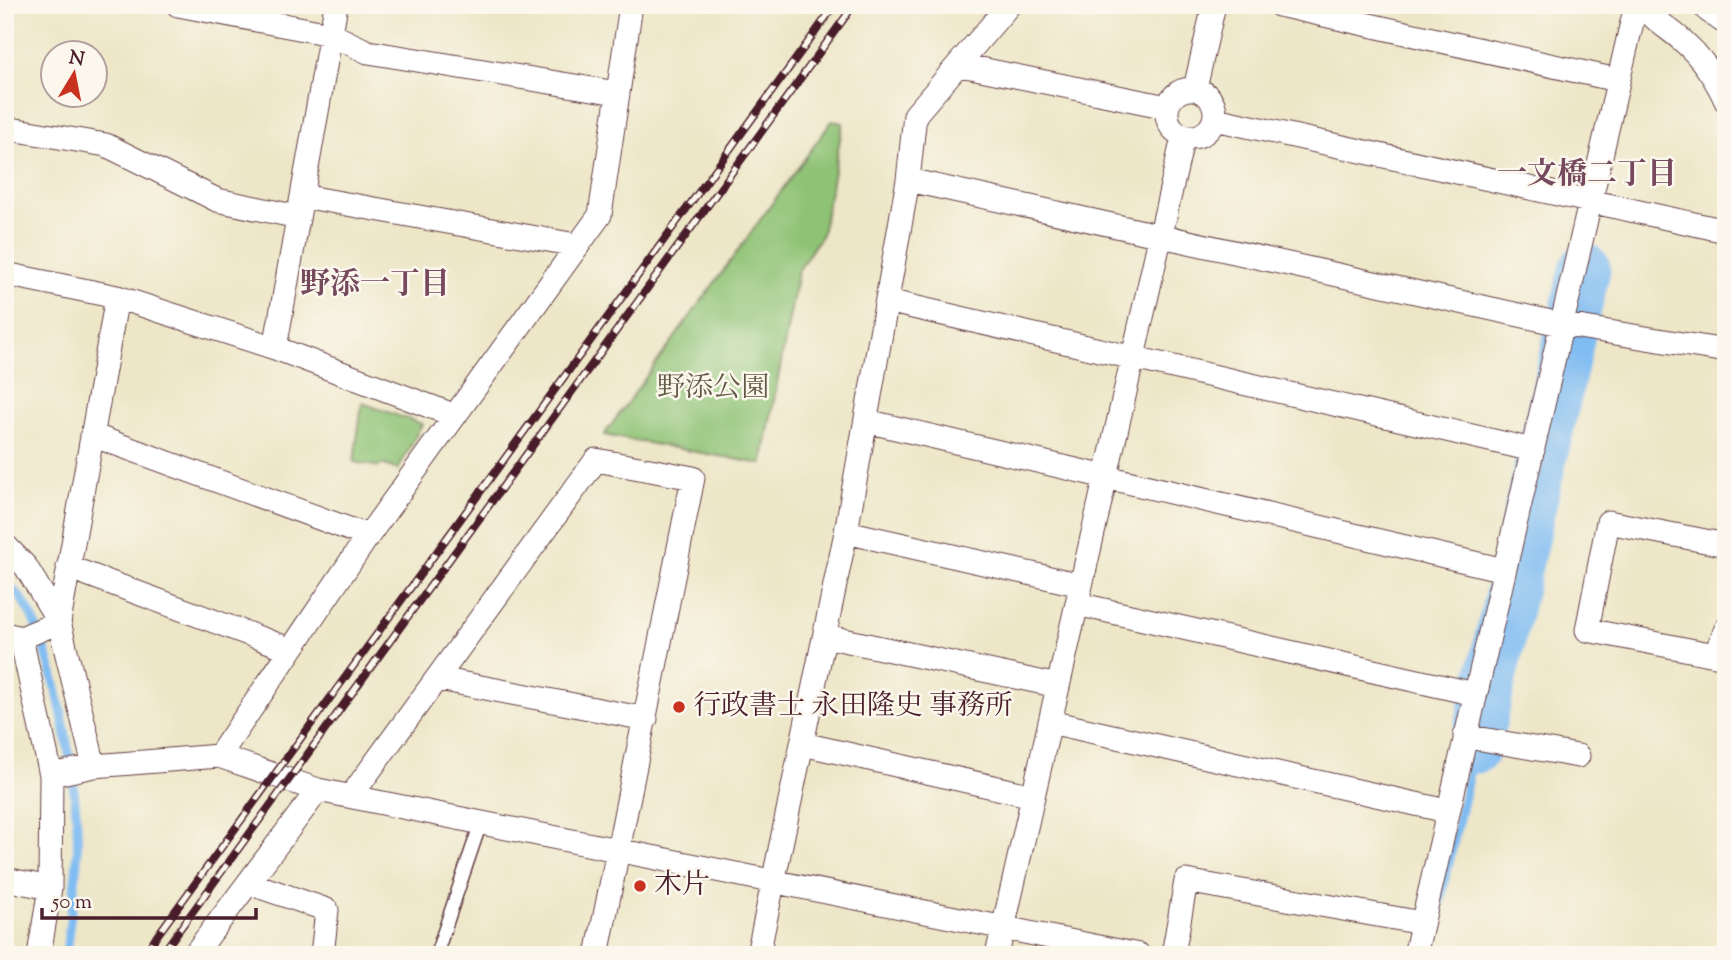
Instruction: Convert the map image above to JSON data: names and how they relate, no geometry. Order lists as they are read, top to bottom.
{
  "districts": ["一文橋二丁目", "野添一丁目"],
  "parks": ["野添公園"],
  "places": ["行政書士 永田隆史 事務所", "木片"],
  "scale_bar": "50 m",
  "north": "top"
}
